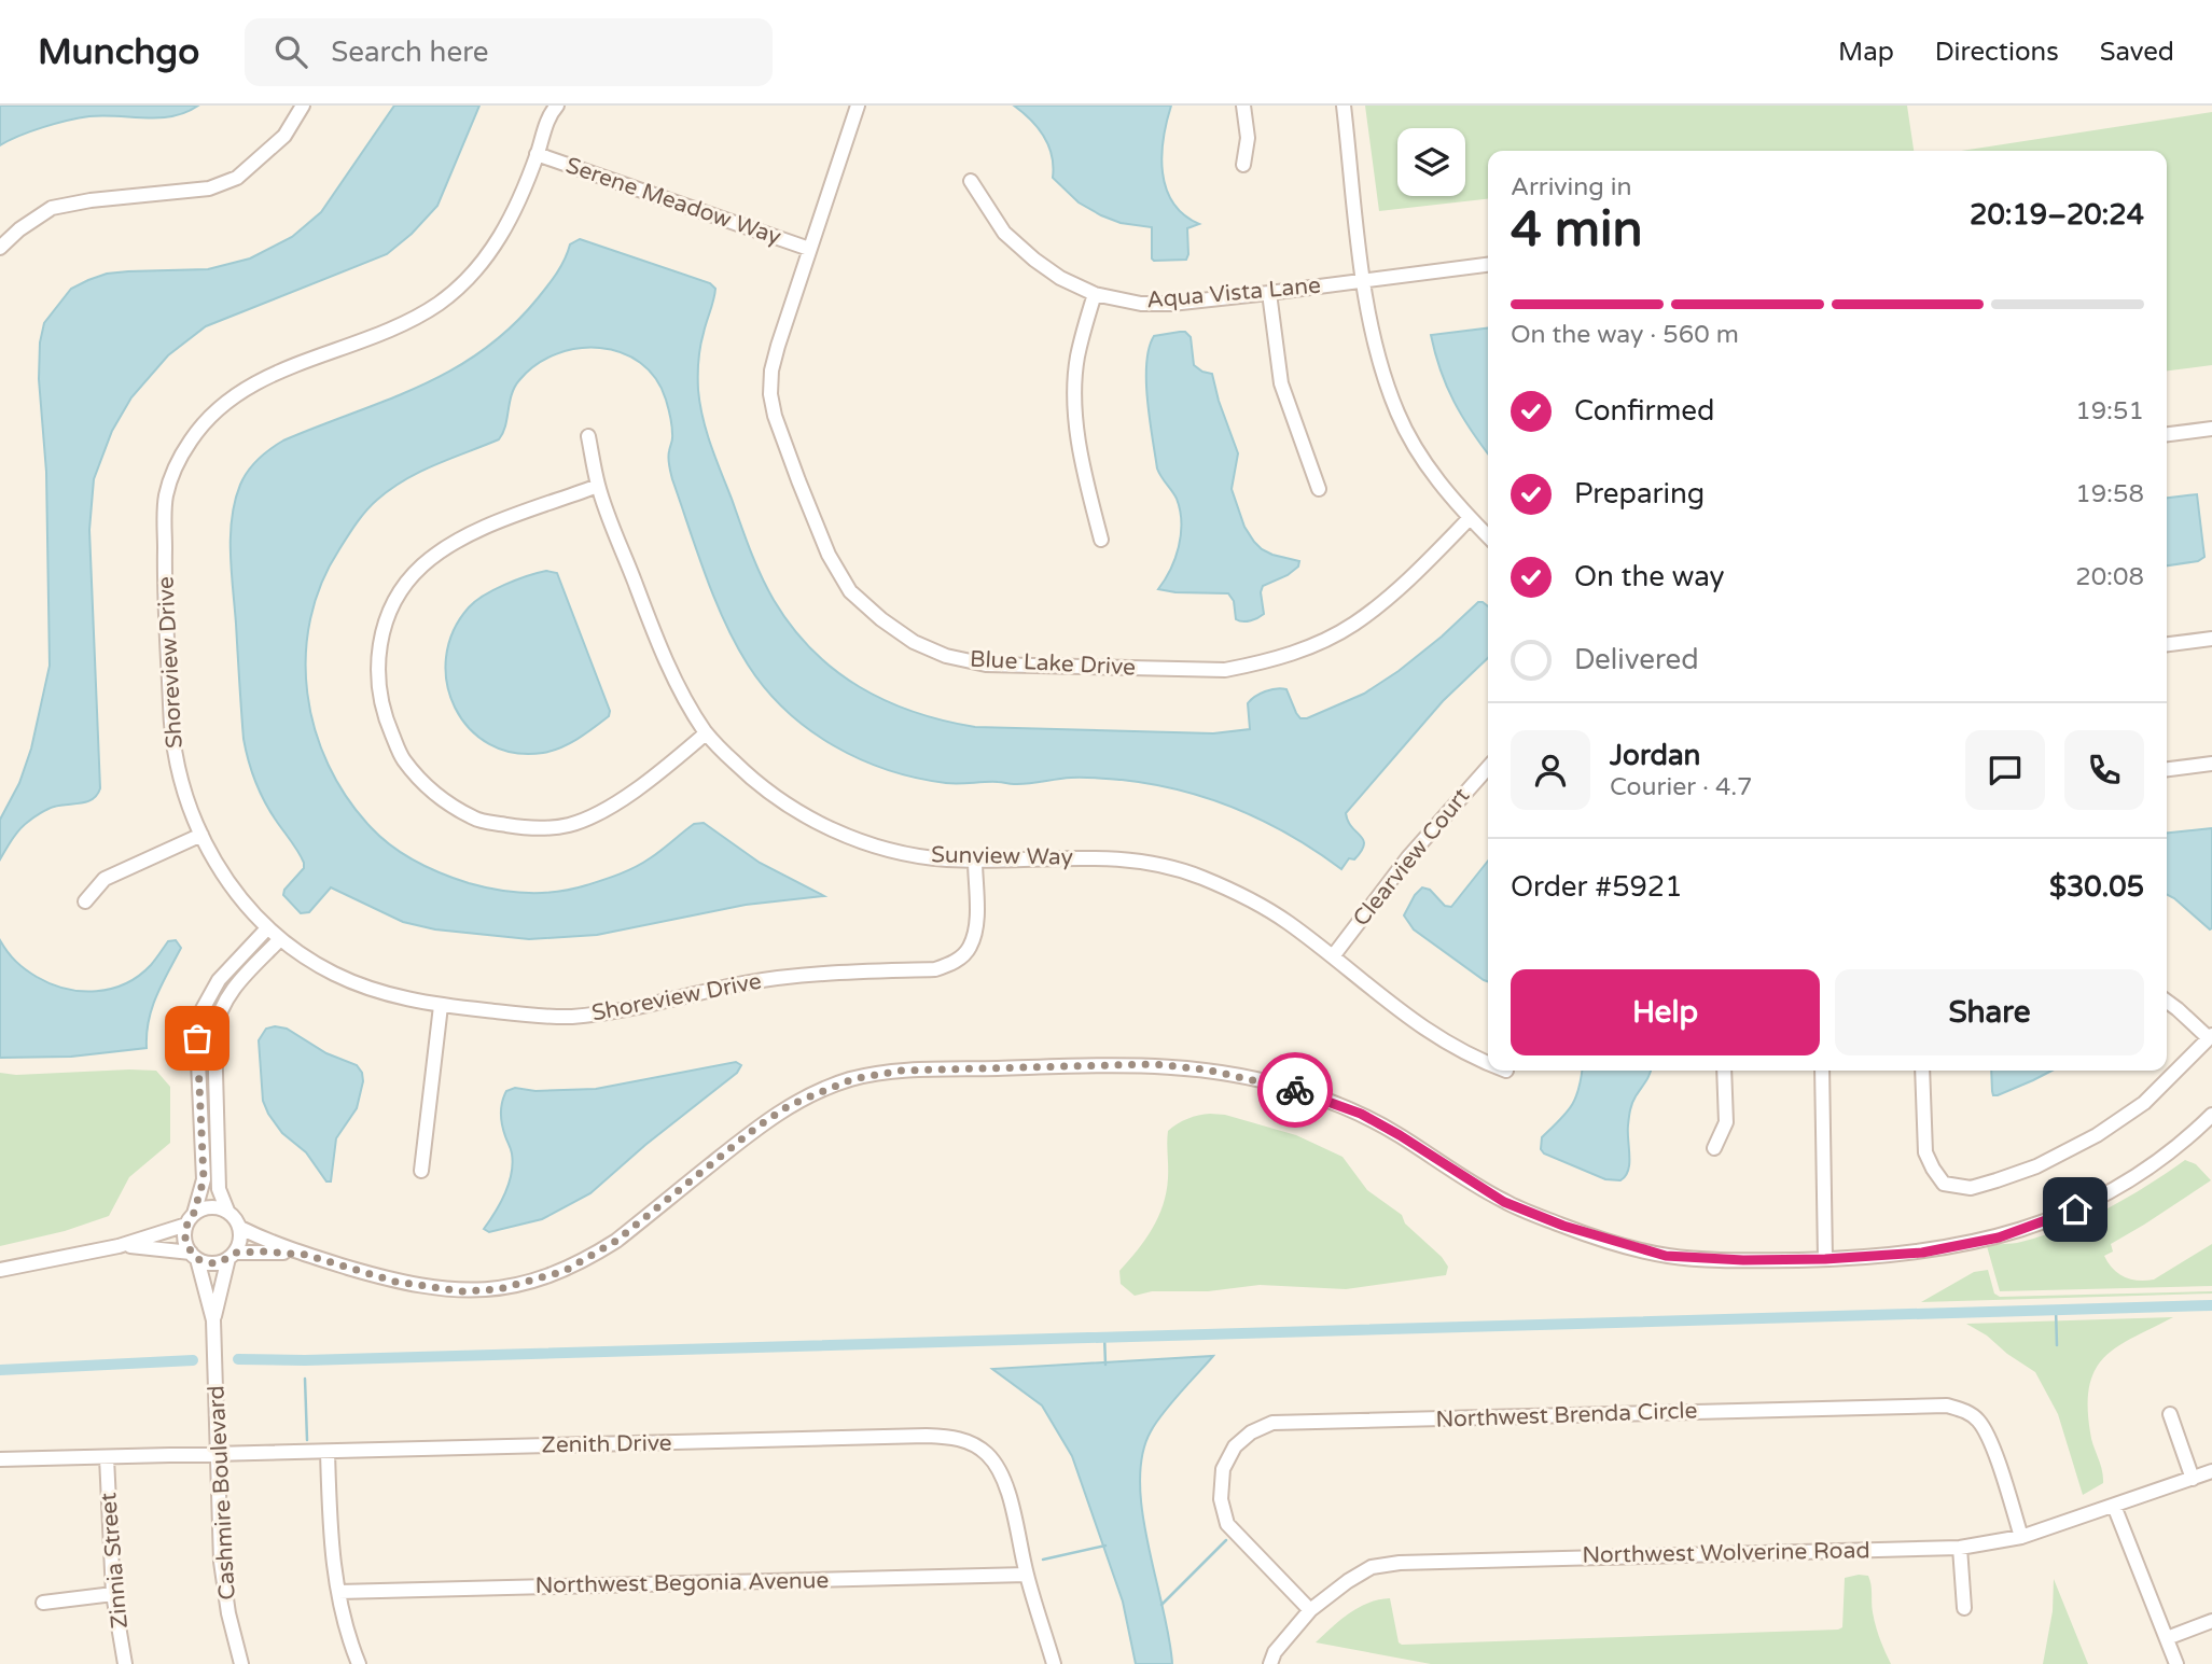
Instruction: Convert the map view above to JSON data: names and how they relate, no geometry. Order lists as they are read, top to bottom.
{
  "streets": {
    "street": [
      "Serene Meadow Way",
      "Aqua Vista Lane",
      "Shoreview Drive",
      "Blue Lake Drive",
      "Sunview Way",
      "Clearview Court",
      "Northwest Brenda Circle",
      "Zenith Drive",
      "Cashmire Boulevard",
      "Northwest Wolverine Road",
      "Zinnia Street",
      "Northwest Begonia Avenue"
    ]
  },
  "crossings": [
    ["Serene Meadow Way", "Shoreview Drive"],
    ["Serene Meadow Way", "Blue Lake Drive"],
    ["Shoreview Drive", "Sunview Way"],
    ["Sunview Way", "Clearview Court"],
    ["Northwest Brenda Circle", "Northwest Wolverine Road"],
    ["Zenith Drive", "Cashmire Boulevard"],
    ["Zenith Drive", "Zinnia Street"],
    ["Zenith Drive", "Northwest Begonia Avenue"]
  ],
  "page": {
    "header": "Munchgo",
    "search": "Search here",
    "nav": ["Map", "Directions", "Saved"],
    "heading": ["4 min", "Arriving in", "20:19–20:24"],
    "panel": [
      "Jordan",
      "Courier · 4.7",
      "Order #5921",
      "$30.05"
    ],
    "bar": "On the way · 560 m",
    "list": [
      ["Confirmed", "19:51"],
      ["Preparing", "19:58"],
      ["On the way", "20:08"],
      "Delivered"
    ],
    "buttons": ["Help", "Share"]
  }
}
